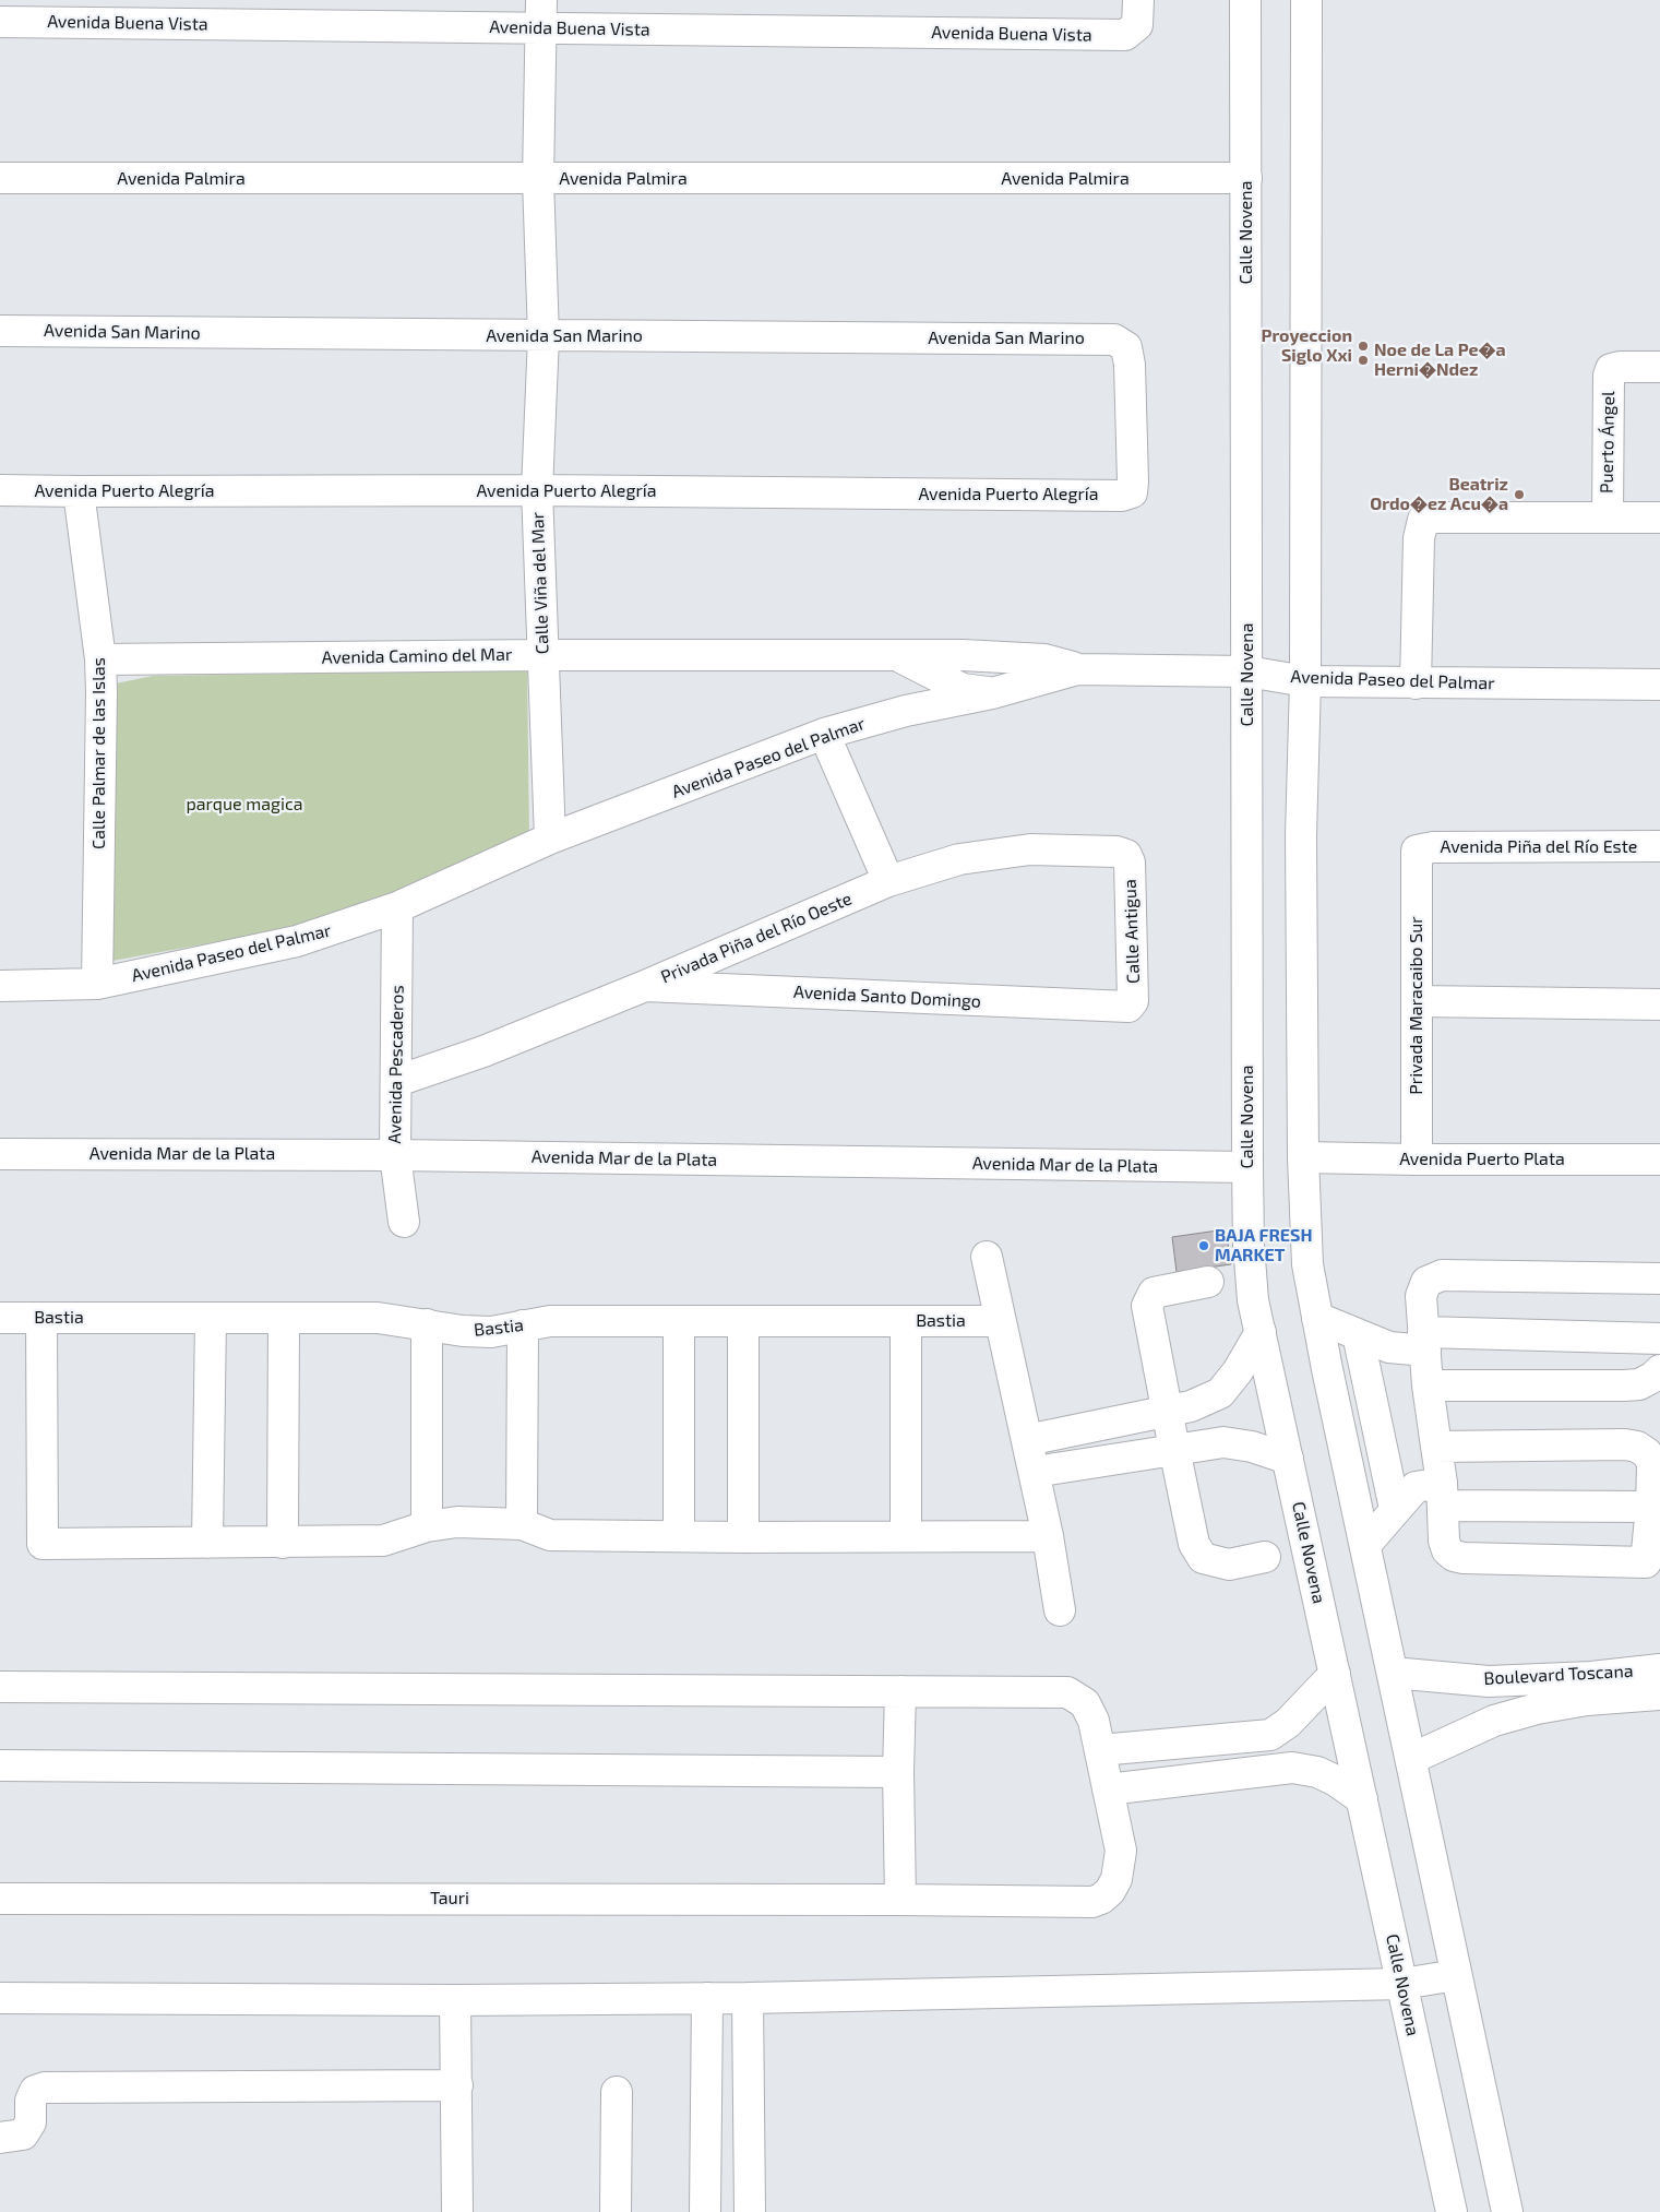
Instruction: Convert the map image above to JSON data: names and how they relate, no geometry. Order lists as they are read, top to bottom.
{
  "streets": {
    "street": [
      "Avenida Buena Vista",
      "Avenida Palmira",
      "Calle Novena",
      "Avenida San Marino",
      "Puerto Ángel",
      "Avenida Puerto Alegría",
      "Calle Viña del Mar",
      "Avenida Camino del Mar",
      "Avenida Paseo del Palmar",
      "Calle Palmar de las Islas",
      "Avenida Piña del Río Este",
      "Calle Antigua",
      "Privada Piña del Río Oeste",
      "Avenida Santo Domingo",
      "Privada Maracaibo Sur",
      "Avenida Pescaderos",
      "Avenida Mar de la Plata",
      "Avenida Puerto Plata",
      "Bastia",
      "Boulevard Toscana",
      "Tauri"
    ]
  },
  "crossings": [
    ["Avenida Buena Vista", "Calle Viña del Mar"],
    ["Avenida Palmira", "Calle Novena"],
    ["Avenida Palmira", "Calle Viña del Mar"],
    ["Calle Novena", "Avenida Paseo del Palmar"],
    ["Calle Novena", "Avenida Mar de la Plata"],
    ["Avenida San Marino", "Avenida Puerto Alegría"],
    ["Avenida San Marino", "Calle Viña del Mar"],
    ["Avenida Puerto Alegría", "Calle Viña del Mar"],
    ["Avenida Puerto Alegría", "Calle Palmar de las Islas"],
    ["Calle Viña del Mar", "Avenida Camino del Mar"],
    ["Calle Viña del Mar", "Avenida Paseo del Palmar"],
    ["Avenida Camino del Mar", "Avenida Paseo del Palmar"],
    ["Avenida Camino del Mar", "Calle Palmar de las Islas"],
    ["Avenida Paseo del Palmar", "Calle Palmar de las Islas"],
    ["Avenida Paseo del Palmar", "Avenida Pescaderos"],
    ["Avenida Piña del Río Este", "Privada Maracaibo Sur"],
    ["Calle Antigua", "Privada Piña del Río Oeste"],
    ["Calle Antigua", "Avenida Santo Domingo"],
    ["Privada Piña del Río Oeste", "Avenida Santo Domingo"],
    ["Privada Piña del Río Oeste", "Avenida Pescaderos"],
    ["Privada Maracaibo Sur", "Avenida Puerto Plata"],
    ["Avenida Pescaderos", "Avenida Mar de la Plata"]
  ],
  "parks": ["parque magica"],
  "places": [
    "Proyeccion Siglo Xxi",
    "Noe de La Pe�a Herni�Ndez",
    "Beatriz Ordo�ez Acu�a",
    "BAJA FRESH MARKET"
  ]
}
